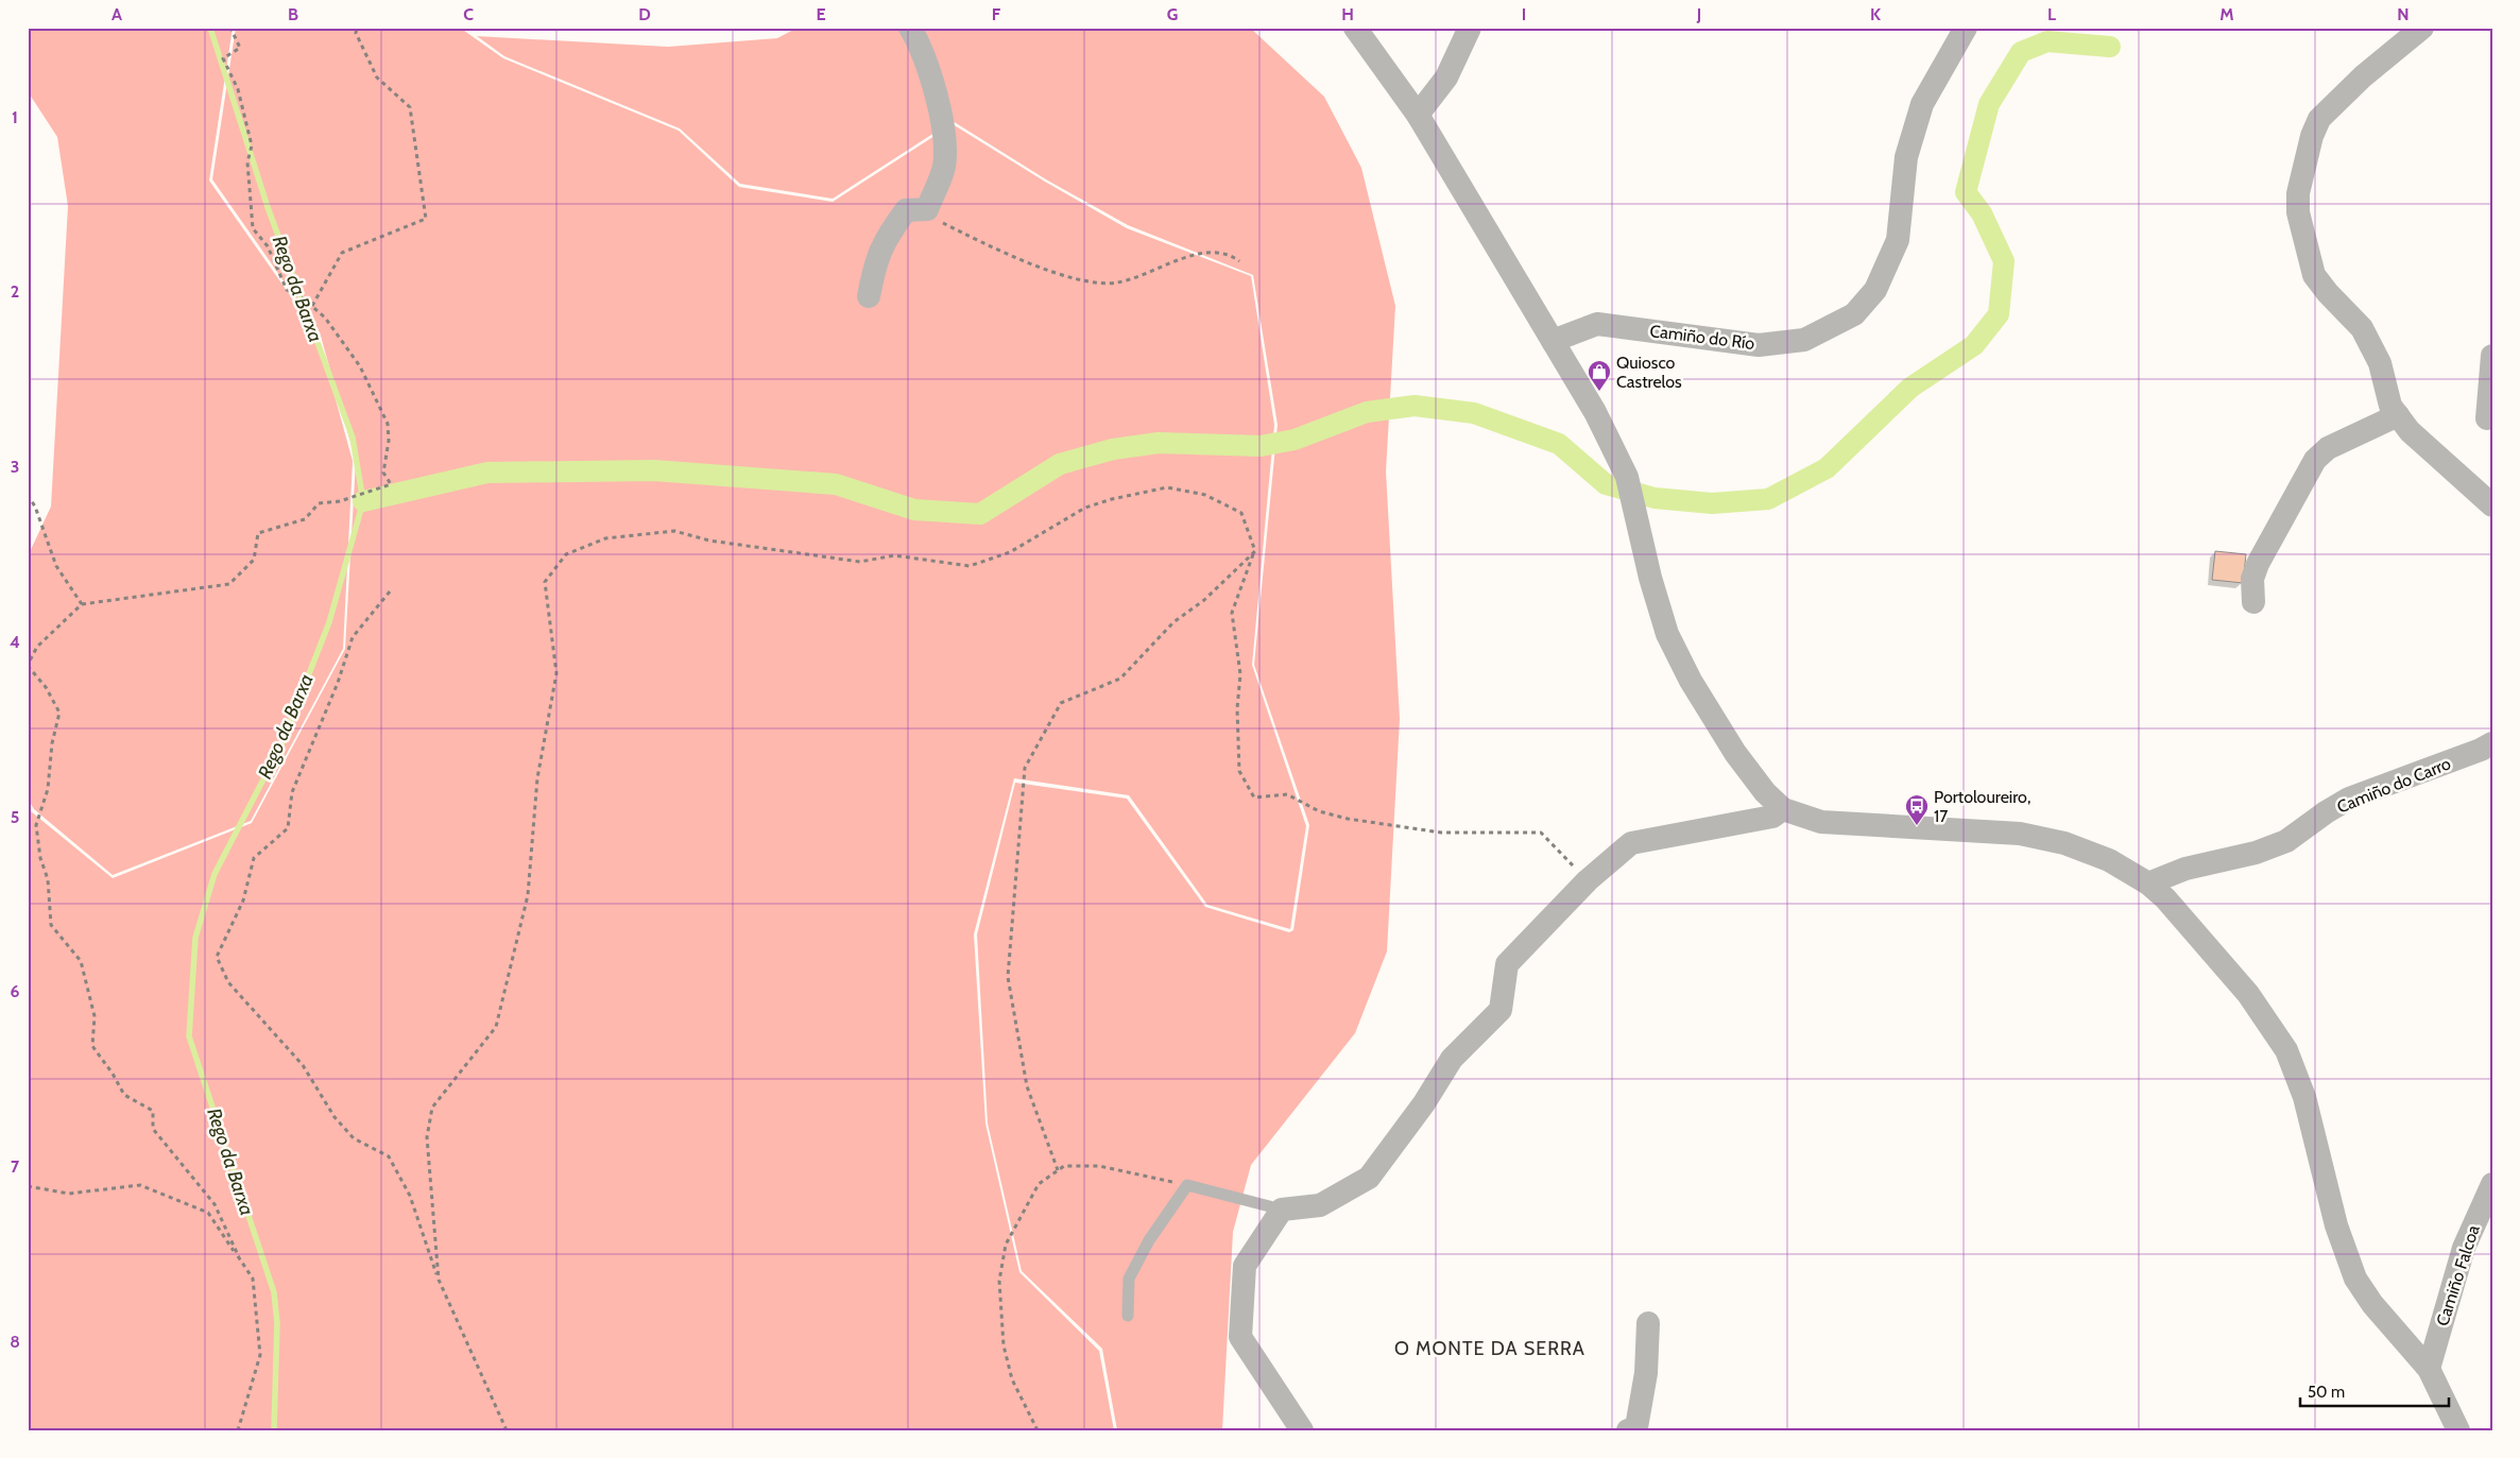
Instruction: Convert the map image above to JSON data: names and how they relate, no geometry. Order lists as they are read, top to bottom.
{
  "streets": {
    "street": ["Camiño do Río", "Camiño do Carro", "Camiño Falcoa"]
  },
  "districts": ["O MONTE DA SERRA"],
  "water": ["Rego da Barxa"],
  "places": {
    "shop": ["Quiosco Castrelos"],
    "bus stop": ["Portoloureiro, 17"]
  },
  "scale_bar": "50 m",
  "grid": {
    "columns": [
      "A",
      "B",
      "C",
      "D",
      "E",
      "F",
      "G",
      "H",
      "I",
      "J",
      "K",
      "L",
      "M",
      "N"
    ],
    "rows": [
      "1",
      "2",
      "3",
      "4",
      "5",
      "6",
      "7",
      "8"
    ]
  }
}
